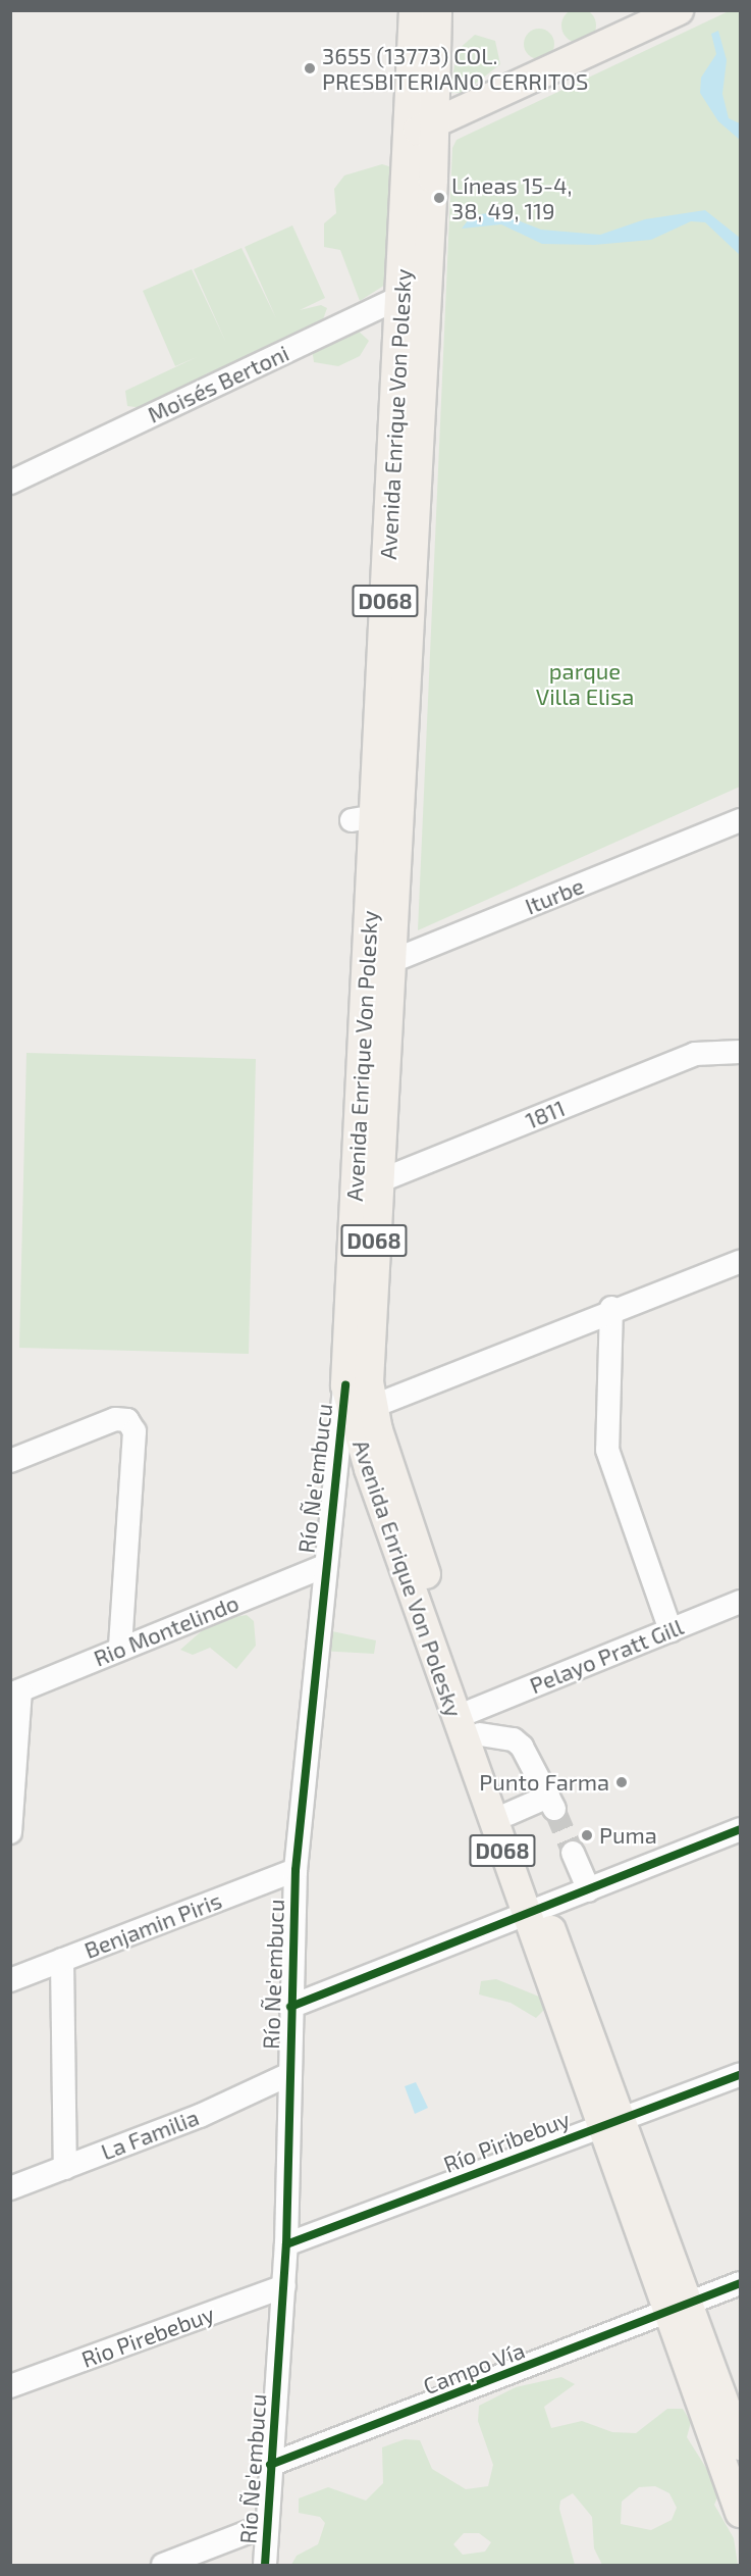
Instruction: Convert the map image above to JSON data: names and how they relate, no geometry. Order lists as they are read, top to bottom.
{
  "streets": {
    "main road": ["Avenida Enrique Von Polesky", "D068"],
    "street": [
      "Moisés Bertoni",
      "Iturbe",
      "1811",
      "Río Ñe'embucu",
      "Rio Montelindo",
      "Pelayo Pratt Gill",
      "Benjamin Piris",
      "La Familia",
      "Río Piribebuy",
      "Rio Pirebebuy",
      "Campo Vía"
    ]
  },
  "crossings": [
    ["Moisés Bertoni", "Avenida Enrique Von Polesky"],
    ["Avenida Enrique Von Polesky", "Iturbe"],
    ["Avenida Enrique Von Polesky", "1811"],
    ["Avenida Enrique Von Polesky", "Río Ñe'embucu"],
    ["Avenida Enrique Von Polesky", "Pelayo Pratt Gill"],
    ["Avenida Enrique Von Polesky", "Río Piribebuy"],
    ["Avenida Enrique Von Polesky", "Campo Vía"],
    ["Río Ñe'embucu", "Rio Montelindo"],
    ["Río Ñe'embucu", "Benjamin Piris"],
    ["Río Ñe'embucu", "La Familia"],
    ["Río Ñe'embucu", "Río Piribebuy"],
    ["Río Ñe'embucu", "Rio Pirebebuy"],
    ["Río Ñe'embucu", "Campo Vía"]
  ],
  "parks": ["parque Villa Elisa"],
  "places": [
    "3655 (13773) COL. PRESBITERIANO CERRITOS",
    "Líneas 15-4, 38, 49, 119",
    "Punto Farma",
    "Puma"
  ]
}
